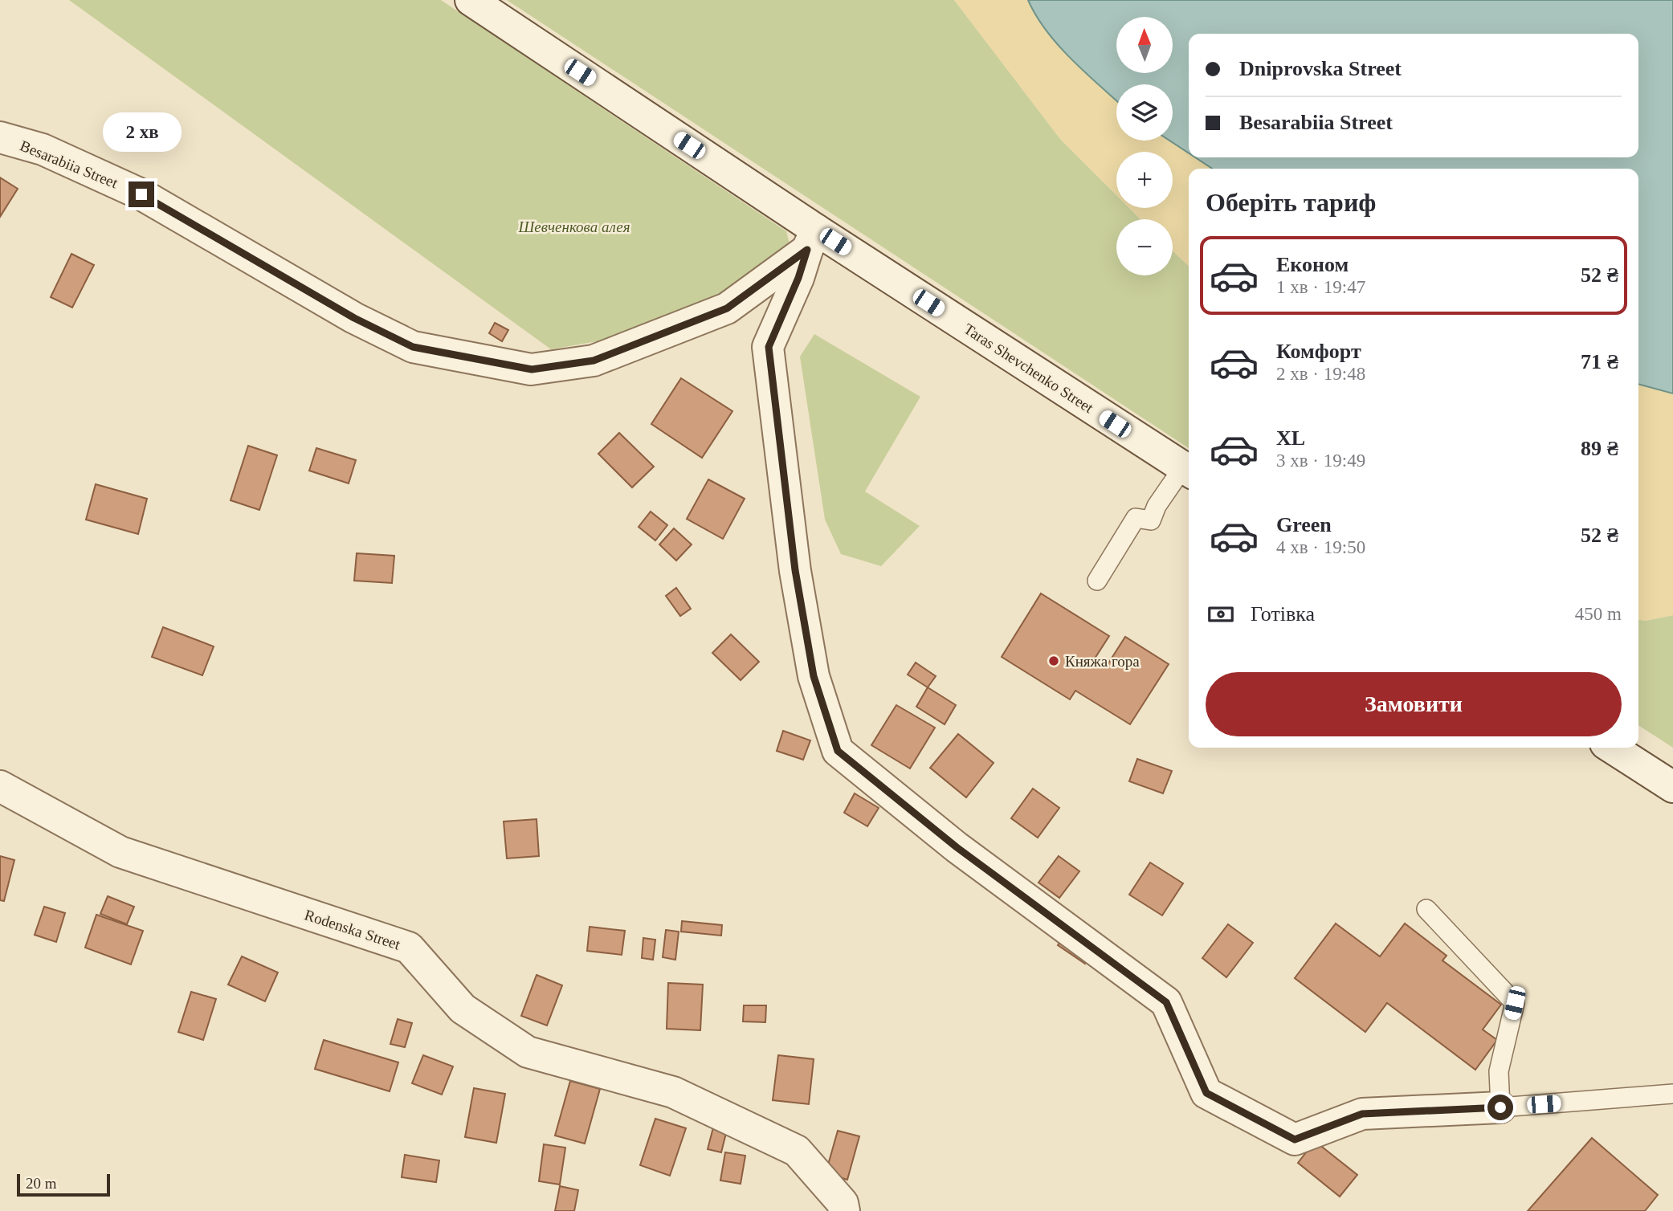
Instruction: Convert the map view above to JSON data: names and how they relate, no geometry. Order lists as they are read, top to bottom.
{
  "streets": {
    "street": ["Besarabiia Street", "Taras Shevchenko Street", "Rodenska Street"]
  },
  "crossings": [
    ["Besarabiia Street", "Taras Shevchenko Street"]
  ],
  "parks": ["Шевченкова алея"],
  "places": ["Княжа гора"],
  "scale_bar": "20 m",
  "north": "top",
  "page": {
    "map_buttons": ["+", "−"],
    "banner": ["Dniprovska Street", "Besarabiia Street"],
    "bubble": "2 хв",
    "heading": "Оберіть тариф",
    "list": [
      {
        "name": "Економ",
        "note": "1 хв · 19:47",
        "value": "52 ₴"
      },
      {
        "name": "Комфорт",
        "note": "2 хв · 19:48",
        "value": "71 ₴"
      },
      {
        "name": "XL",
        "note": "3 хв · 19:49",
        "value": "89 ₴"
      },
      {
        "name": "Green",
        "note": "4 хв · 19:50",
        "value": "52 ₴"
      }
    ],
    "pay": ["Готівка", "450 m"],
    "buttons": "Замовити",
    "scale": "20 m"
  }
}
